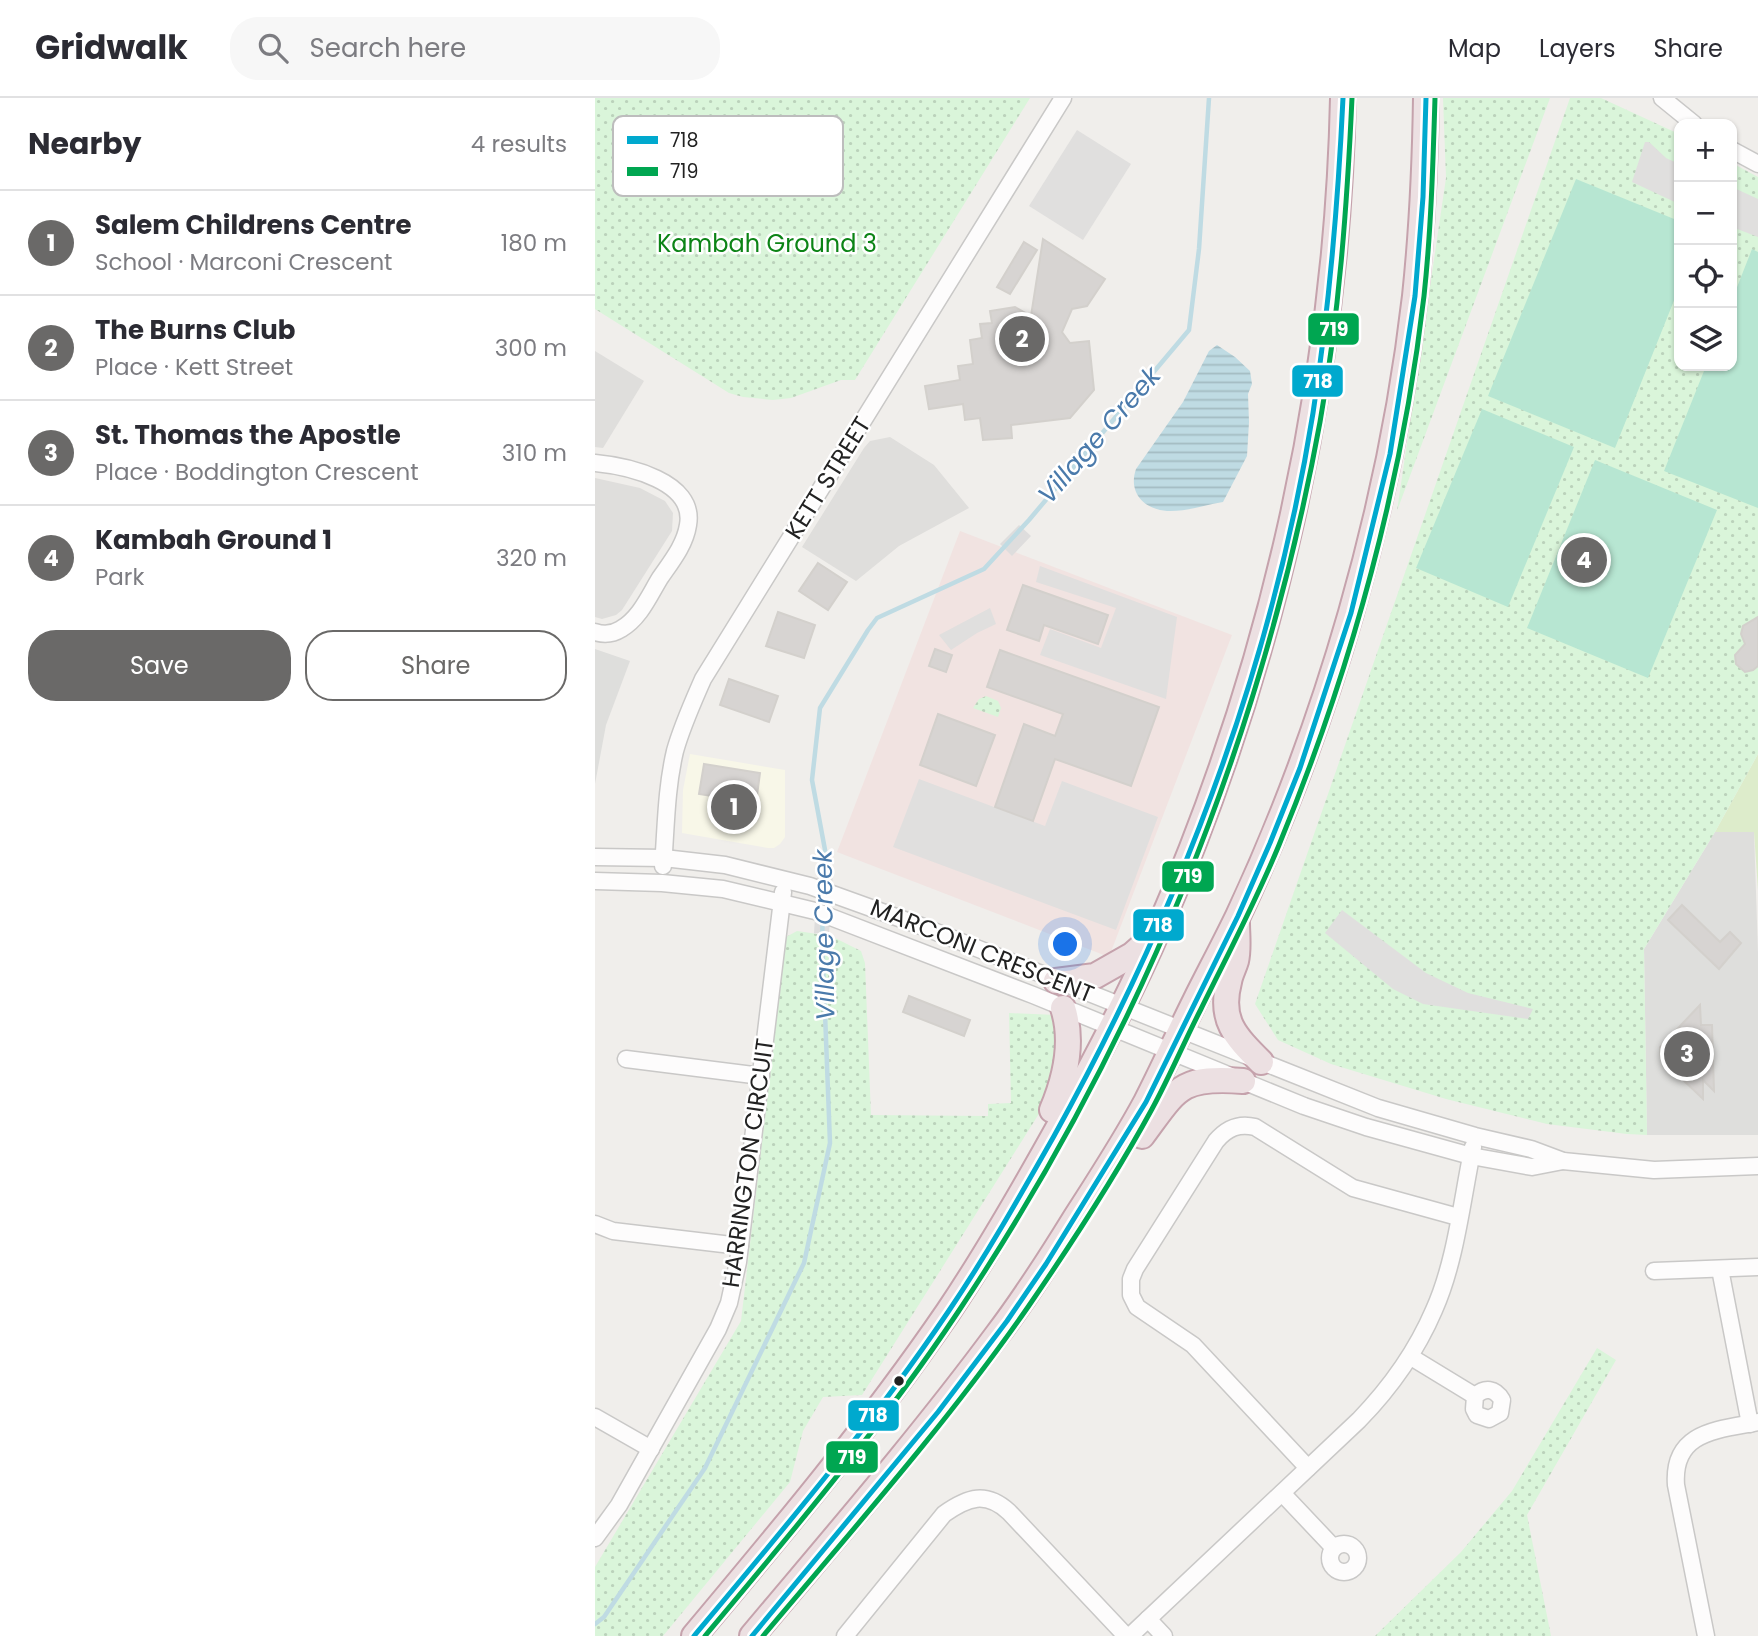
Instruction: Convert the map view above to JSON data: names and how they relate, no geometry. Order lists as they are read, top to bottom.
{
  "streets": {
    "street": ["KETT STREET", "MARCONI CRESCENT", "HARRINGTON CIRCUIT"]
  },
  "crossings": [
    ["KETT STREET", "MARCONI CRESCENT"],
    ["MARCONI CRESCENT", "HARRINGTON CIRCUIT"]
  ],
  "water": ["Village Creek"],
  "parks": ["Kambah Ground 3"],
  "lines": ["transit line 718", "transit line 719"],
  "legend": ["718", "719"],
  "page": {
    "header": "Gridwalk",
    "search": "Search here",
    "nav": ["Map", "Layers", "Share"],
    "heading": ["Nearby", "4 results"],
    "map_buttons": ["+", "−"],
    "list": [
      {
        "mark": "1",
        "name": "Salem Childrens Centre",
        "note": "School · Marconi Crescent",
        "value": "180 m"
      },
      {
        "mark": "2",
        "name": "The Burns Club",
        "note": "Place · Kett Street",
        "value": "300 m"
      },
      {
        "mark": "3",
        "name": "St. Thomas the Apostle",
        "note": "Place · Boddington Crescent",
        "value": "310 m"
      },
      {
        "mark": "4",
        "name": "Kambah Ground 1",
        "note": "Park",
        "value": "320 m"
      }
    ],
    "pins": [
      "2",
      "4",
      "1",
      "3"
    ],
    "buttons": ["Save", "Share"]
  }
}
